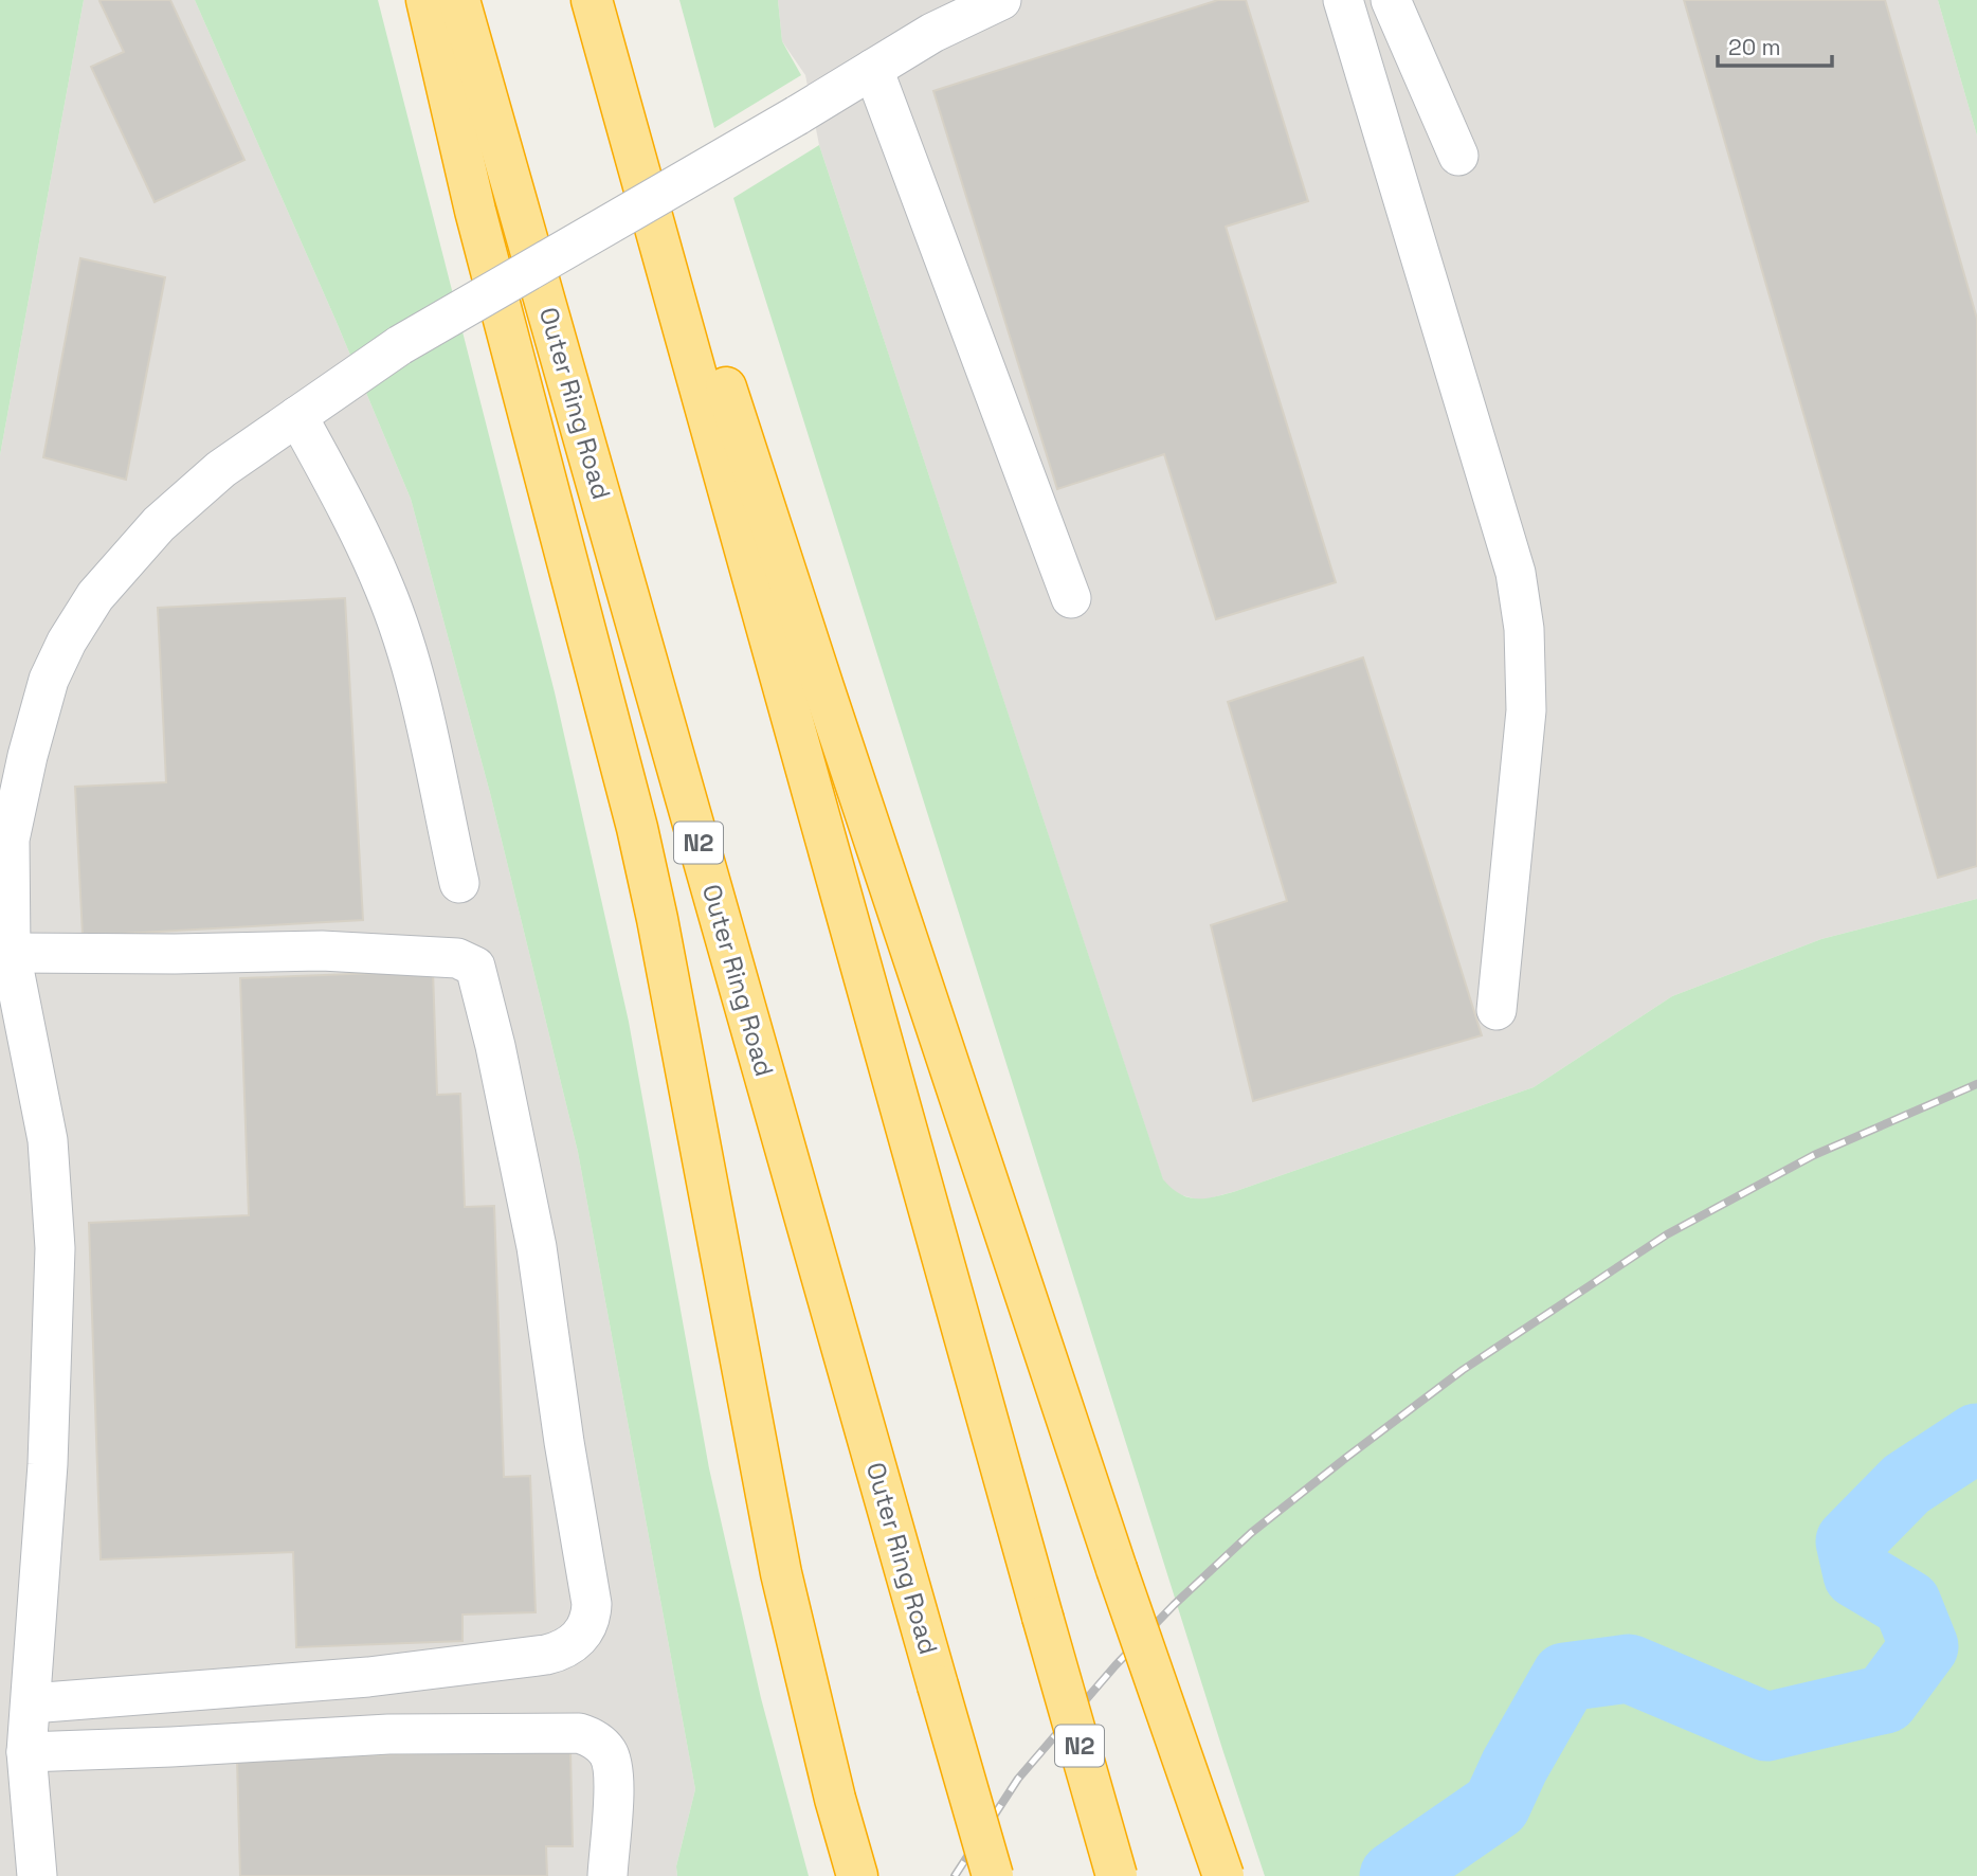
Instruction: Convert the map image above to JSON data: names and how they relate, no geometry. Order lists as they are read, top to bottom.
{
  "streets": {
    "highway": ["Outer Ring Road", "N2"]
  },
  "scale_bar": "20 m"
}
